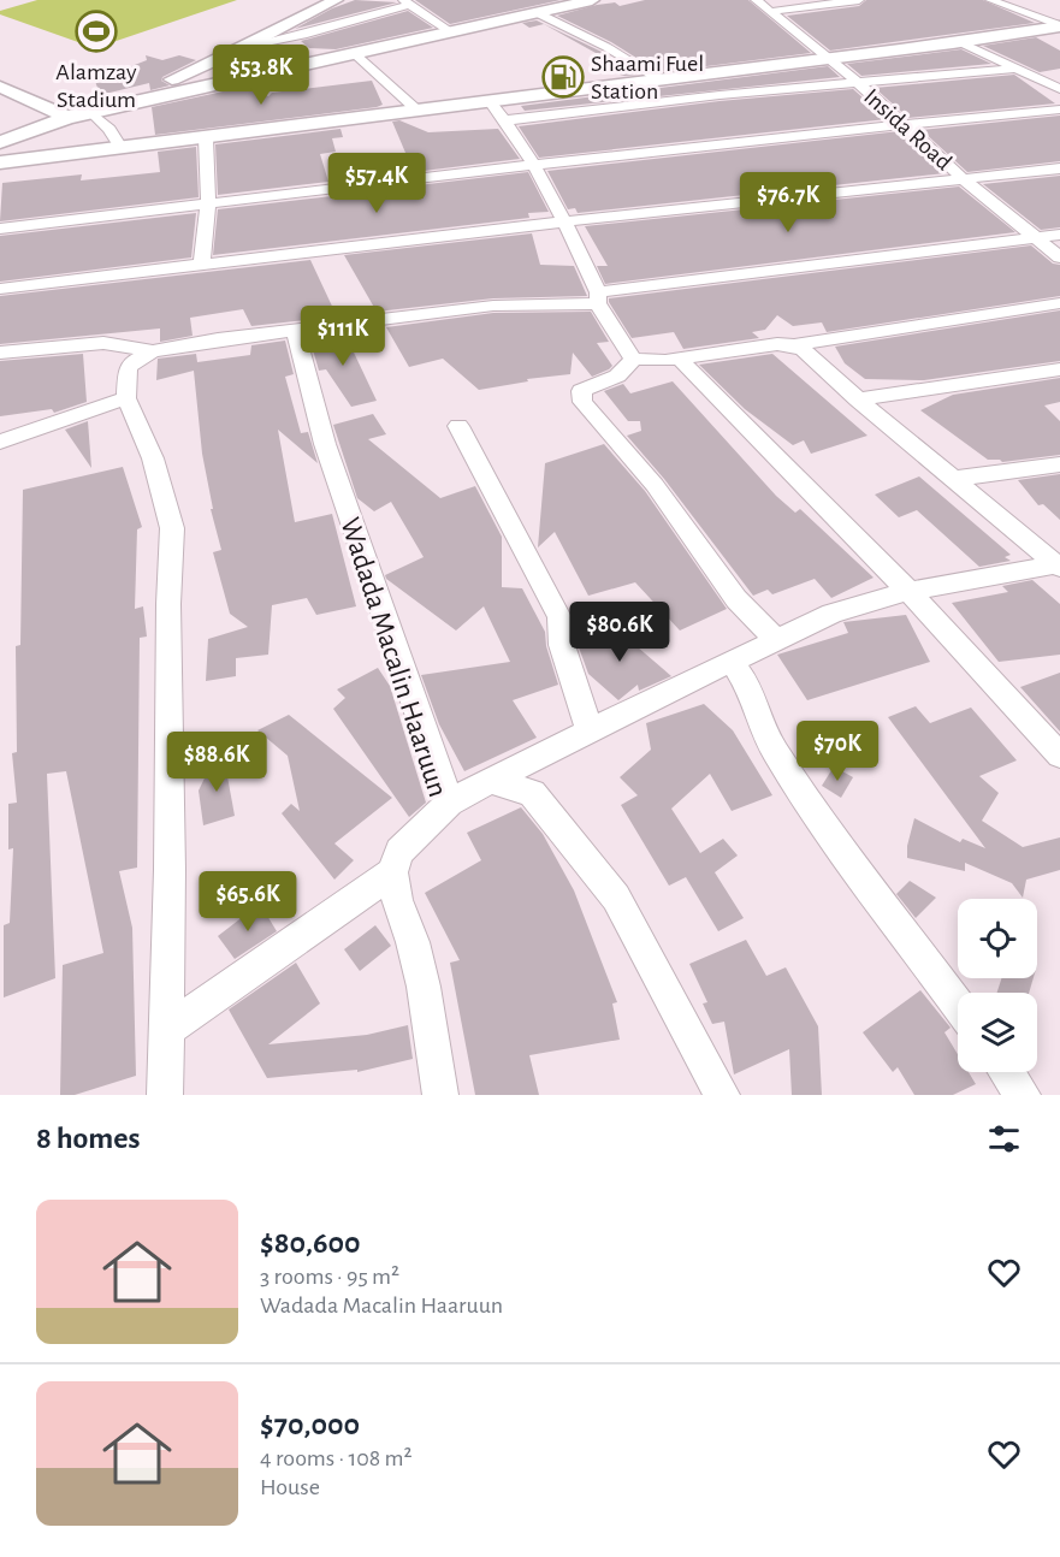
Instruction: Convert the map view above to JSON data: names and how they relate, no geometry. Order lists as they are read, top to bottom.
{
  "streets": {
    "street": ["Insida Road", "Wadada Macalin Haaruun"]
  },
  "places": {
    "sports": ["Alamzay Stadium"],
    "fuel station": ["Shaami Fuel Station"]
  },
  "page": {
    "price": [
      "$53.8K",
      "$57.4K",
      "$76.7K",
      "$111K",
      "$80.6K",
      "$70K",
      "$88.6K",
      "$65.6K"
    ],
    "heading": "8 homes",
    "list": [
      {
        "name": "$80,600",
        "note": "3 rooms · 95 m² · Wadada Macalin Haaruun"
      },
      {
        "name": "$70,000",
        "note": "4 rooms · 108 m² · House"
      }
    ]
  }
}
